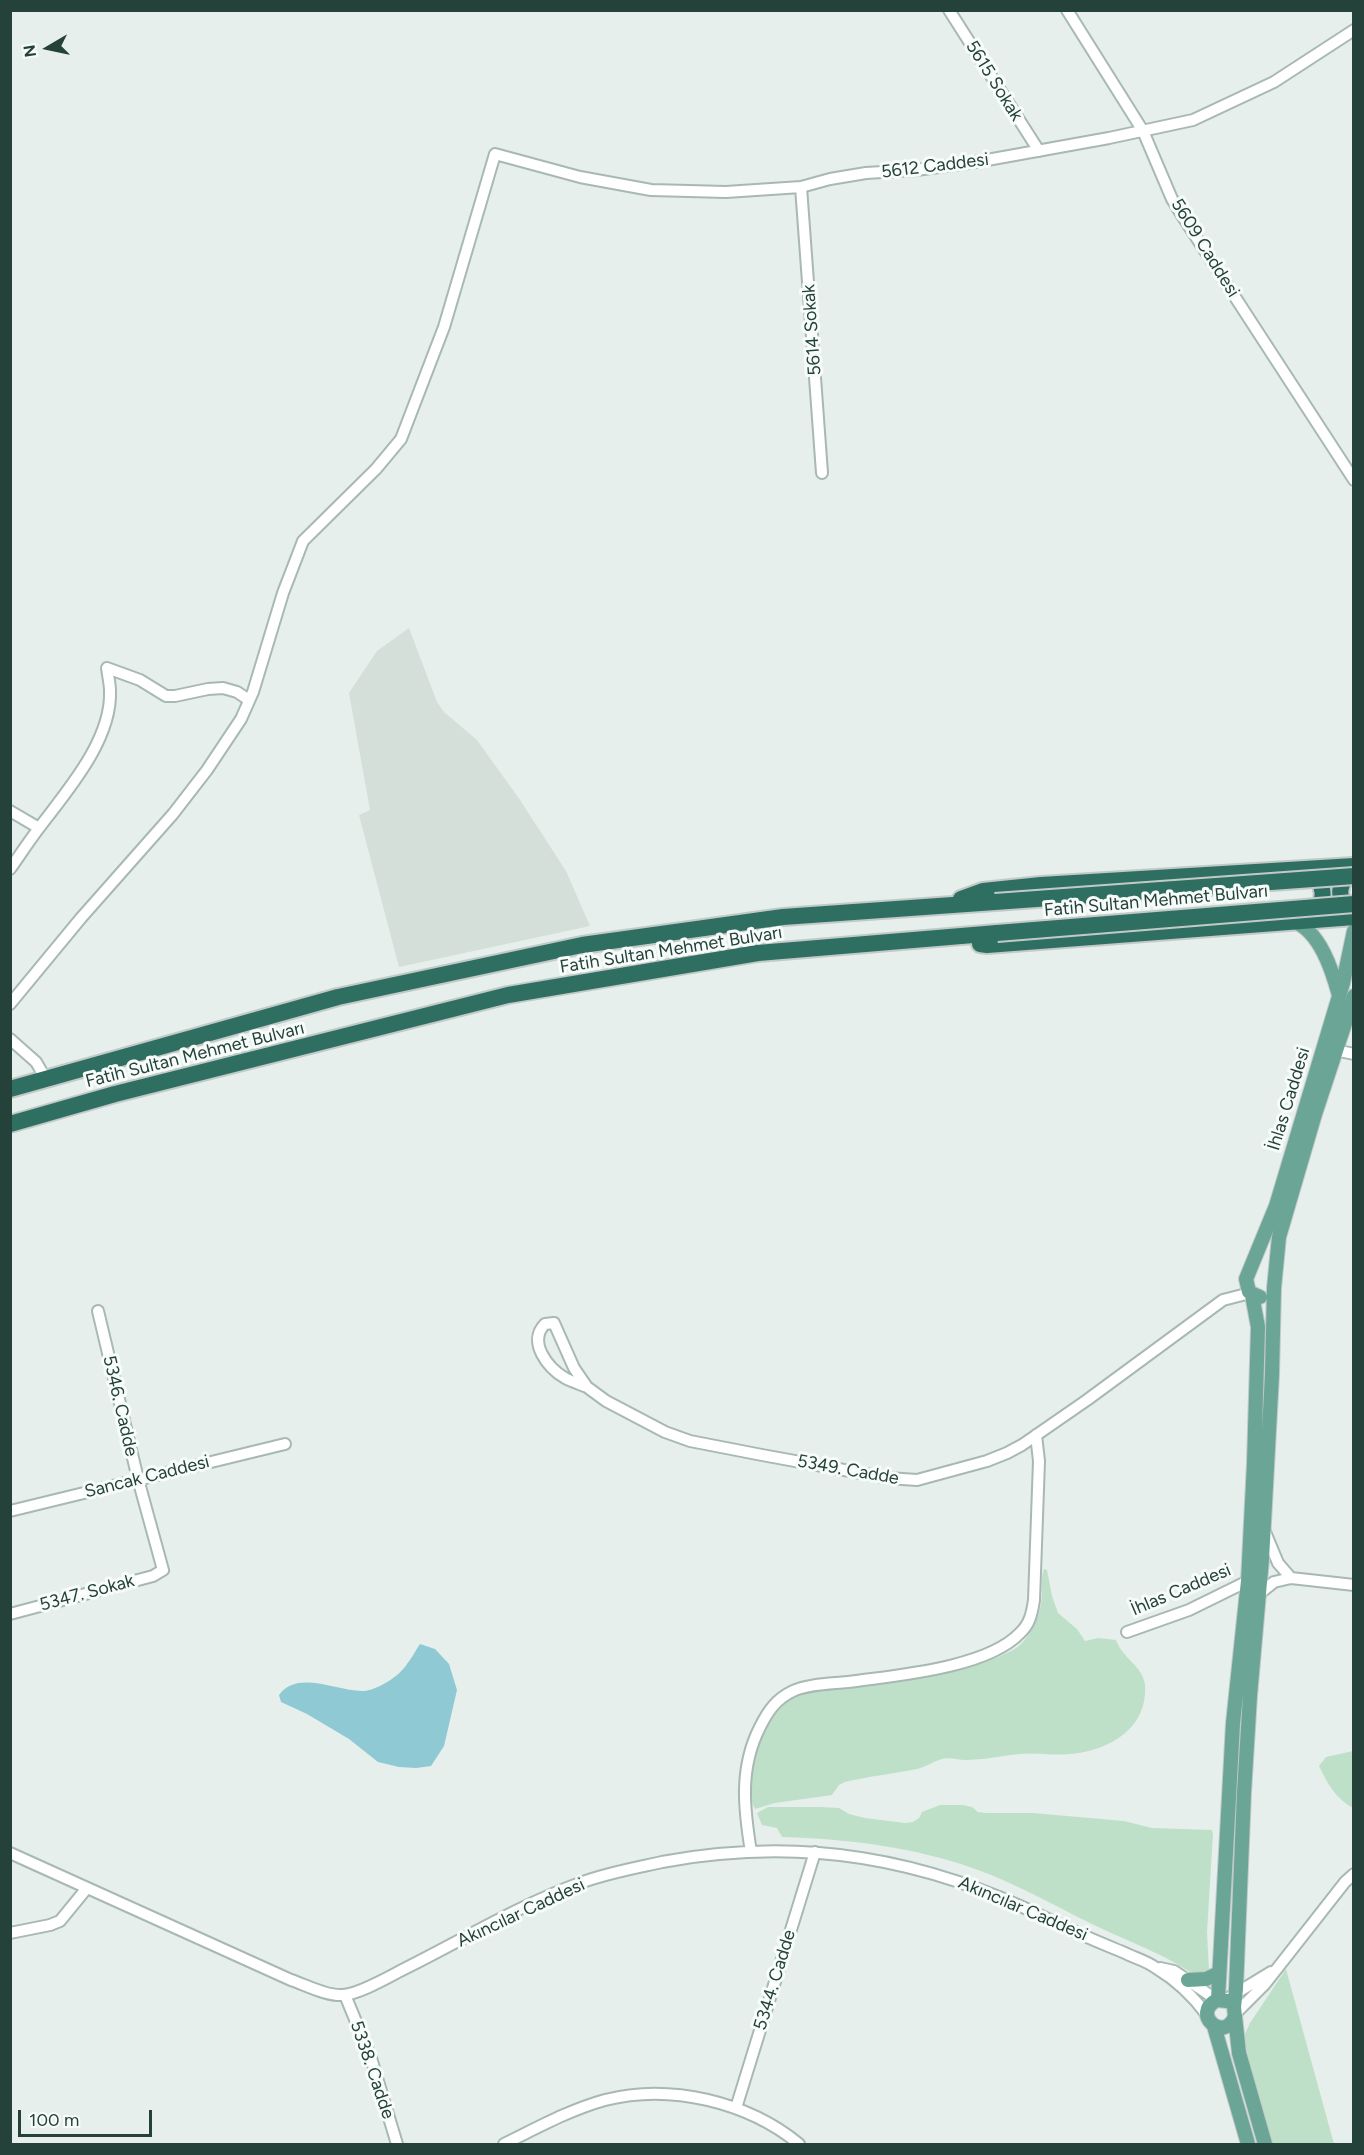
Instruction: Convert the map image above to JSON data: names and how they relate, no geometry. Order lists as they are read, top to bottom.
{
  "streets": {
    "highway": ["Fatih Sultan Mehmet Bulvarı"],
    "main road": ["İhlas Caddesi"],
    "street": [
      "5615 Sokak",
      "5612 Caddesi",
      "5609 Caddesi",
      "5614 Sokak",
      "5346. Cadde",
      "5349. Cadde",
      "Sancak Caddesi",
      "5347. Sokak",
      "Akıncılar Caddesi",
      "5344. Cadde",
      "5338. Cadde"
    ]
  },
  "crossings": [
    ["5615 Sokak", "5612 Caddesi"],
    ["5612 Caddesi", "5609 Caddesi"],
    ["5612 Caddesi", "5614 Sokak"],
    ["İhlas Caddesi", "5349. Cadde"],
    ["5346. Cadde", "Sancak Caddesi"],
    ["5346. Cadde", "5347. Sokak"],
    ["Akıncılar Caddesi", "5344. Cadde"],
    ["Akıncılar Caddesi", "5338. Cadde"]
  ],
  "scale_bar": "100 m",
  "north": "left"
}
